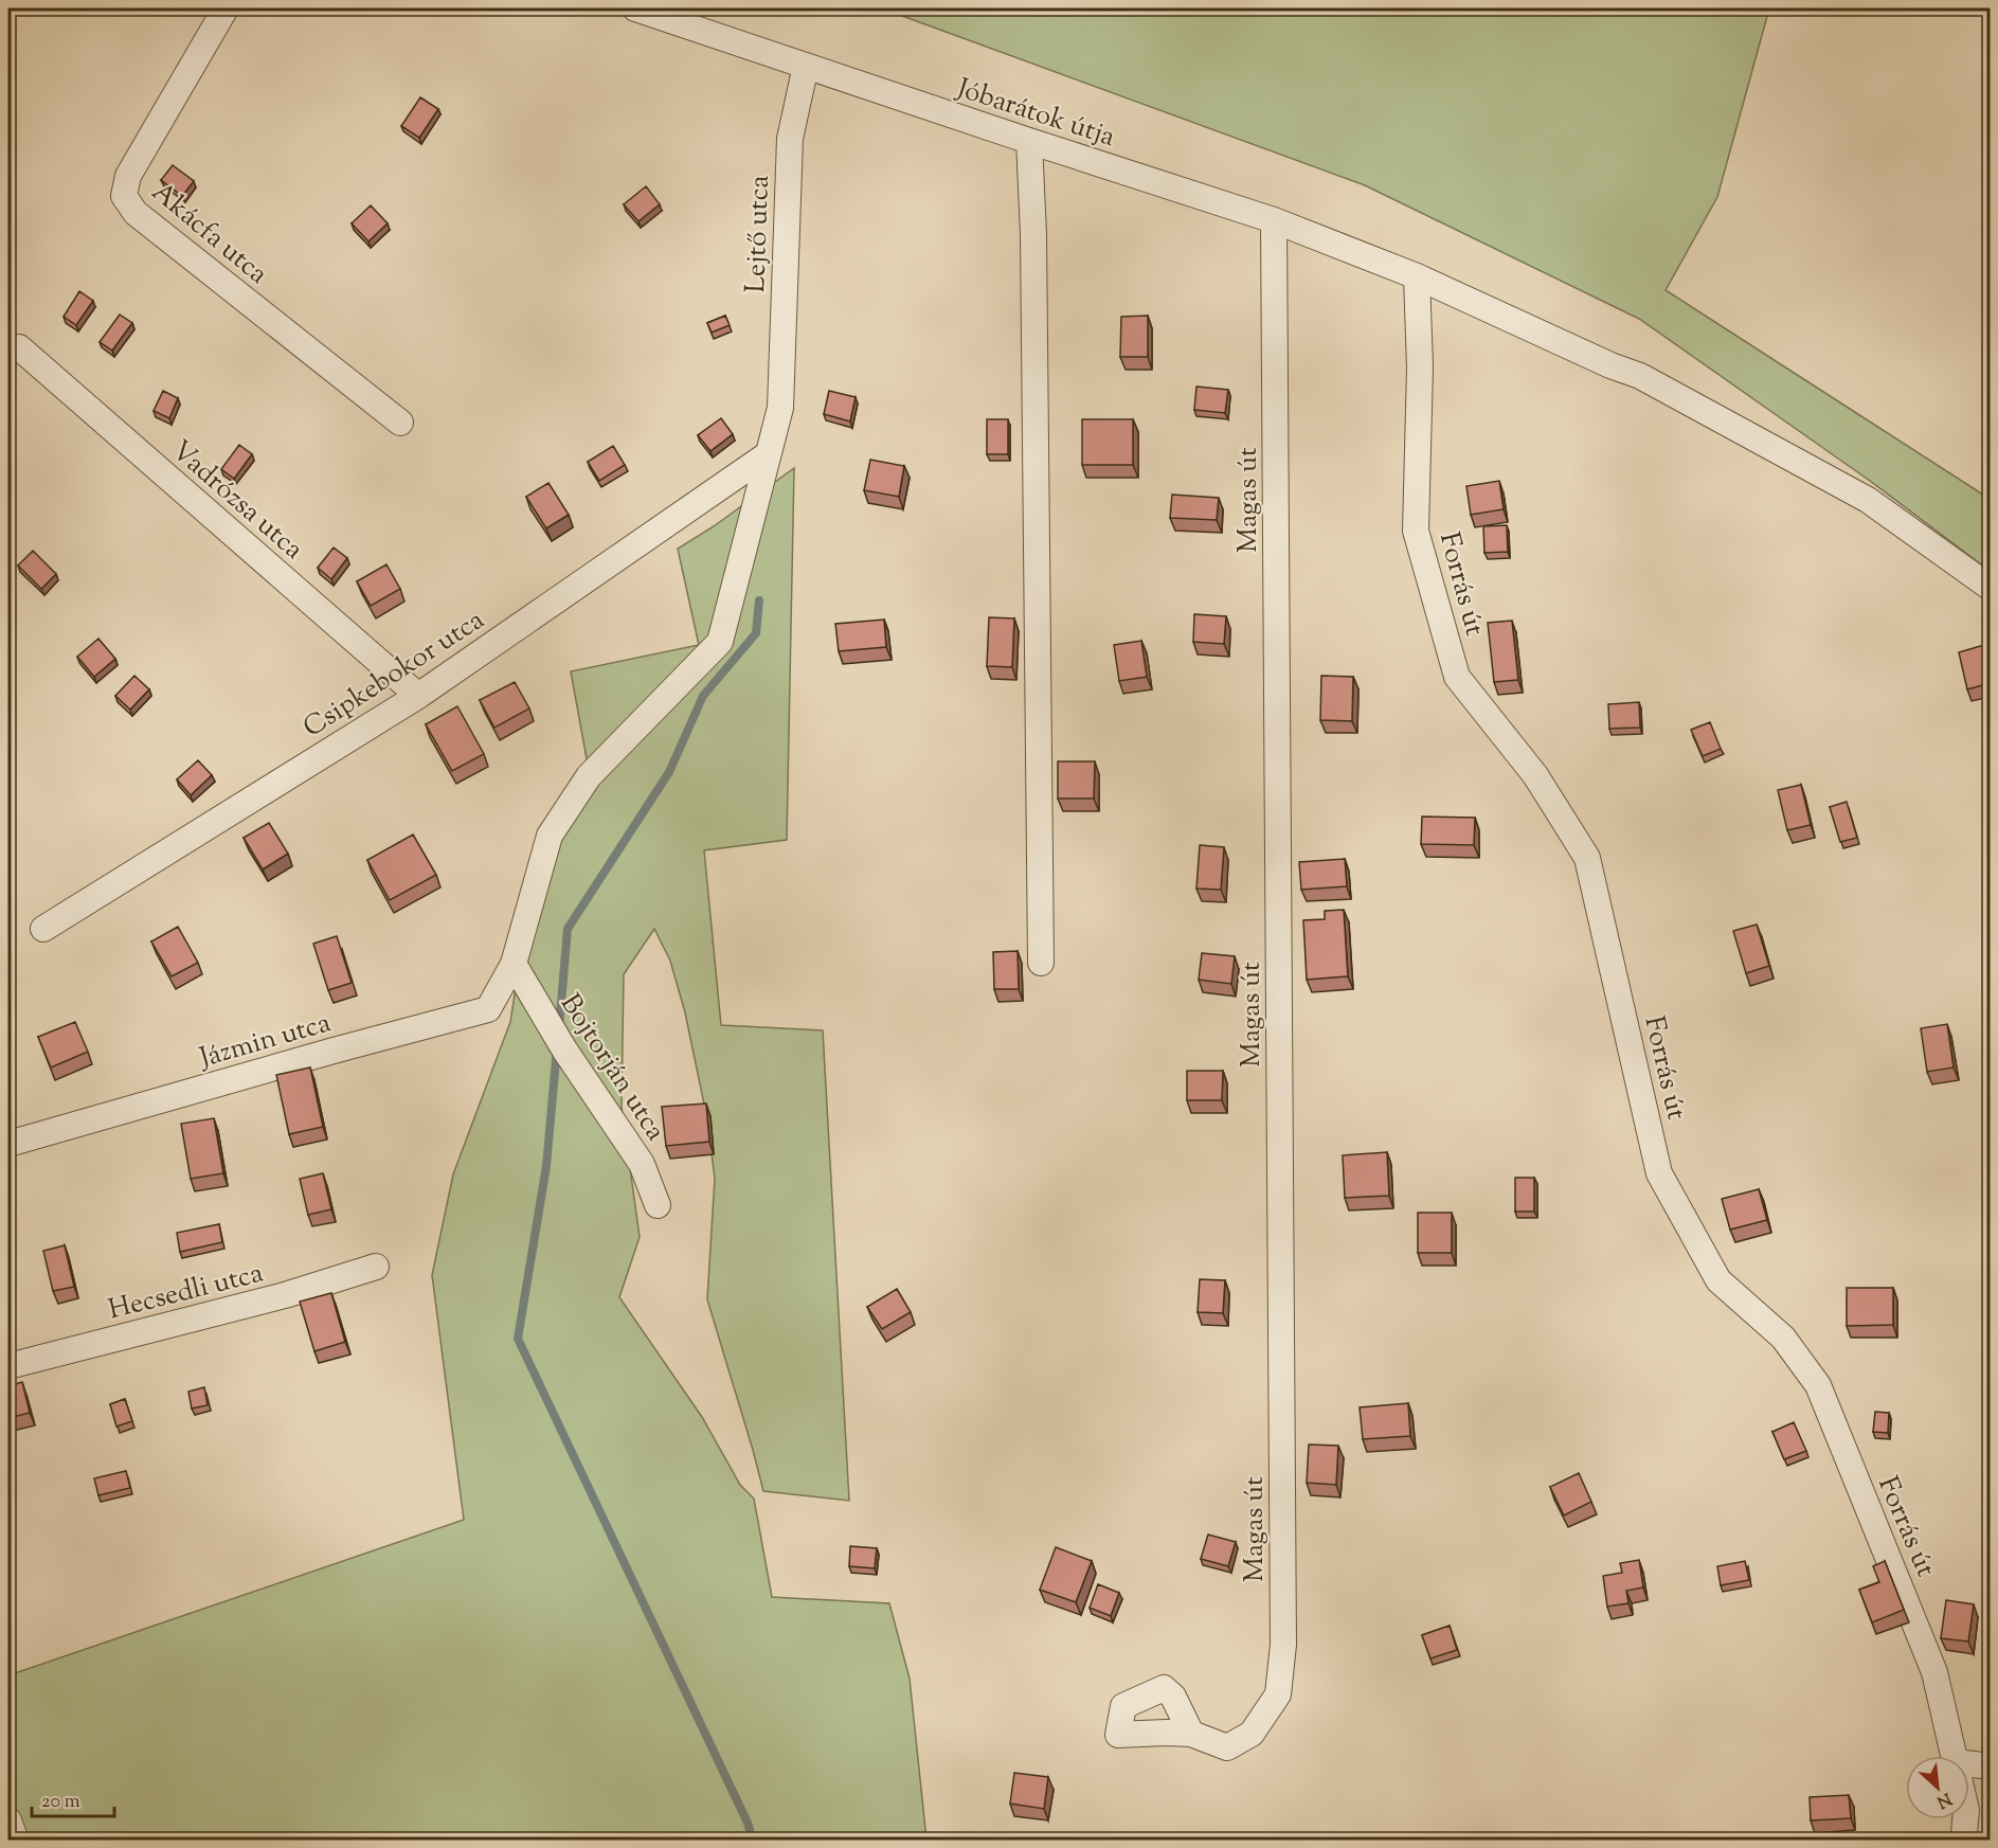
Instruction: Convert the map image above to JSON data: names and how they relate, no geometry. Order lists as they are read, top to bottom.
{
  "streets": {
    "street": [
      "Jóbarátok útja",
      "Akácfa utca",
      "Lejtő utca",
      "Vadrózsa utca",
      "Magas út",
      "Forrás út",
      "Csipkebokor utca",
      "Jázmin utca",
      "Bojtorján utca",
      "Hecsedli utca"
    ]
  },
  "crossings": [
    ["Jóbarátok útja", "Lejtő utca"],
    ["Jóbarátok útja", "Magas út"],
    ["Jóbarátok útja", "Forrás út"],
    ["Lejtő utca", "Csipkebokor utca"],
    ["Lejtő utca", "Jázmin utca"],
    ["Vadrózsa utca", "Csipkebokor utca"],
    ["Csipkebokor utca", "Jázmin utca"],
    ["Jázmin utca", "Bojtorján utca"]
  ],
  "scale_bar": "20 m",
  "north": "bottom right"
}
